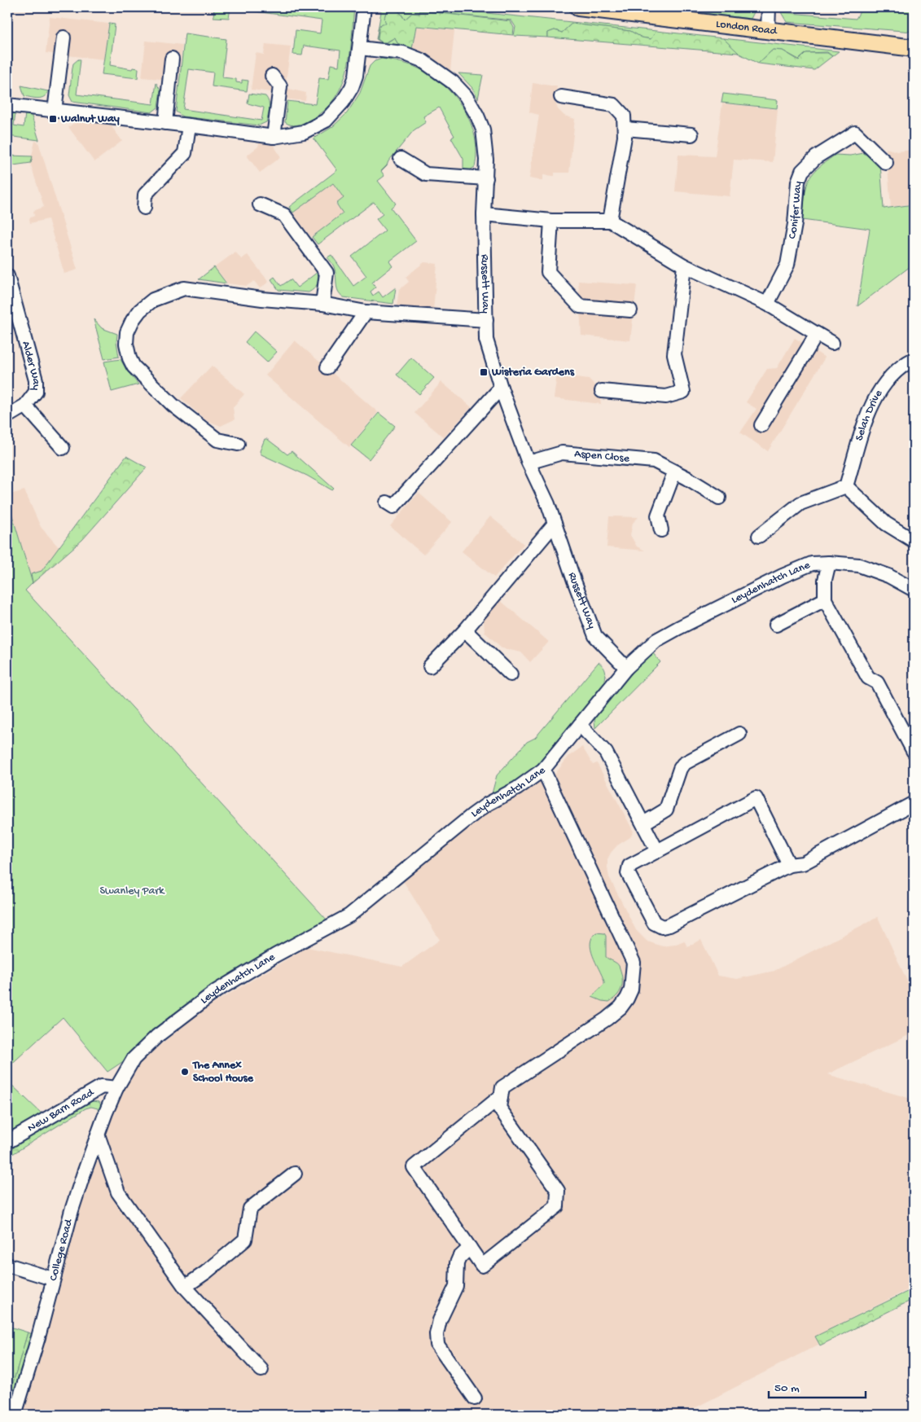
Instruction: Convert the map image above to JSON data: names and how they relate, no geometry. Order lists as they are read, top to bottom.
{
  "streets": {
    "main road": ["London Road"],
    "street": [
      "Conifer Way",
      "Russett Way",
      "Alder Way",
      "Selah Drive",
      "Aspen Close",
      "Leydenhatch Lane",
      "New Barn Road",
      "College Road"
    ]
  },
  "crossings": [
    ["Russett Way", "Aspen Close"],
    ["Russett Way", "Leydenhatch Lane"],
    ["Leydenhatch Lane", "New Barn Road"],
    ["Leydenhatch Lane", "College Road"],
    ["New Barn Road", "College Road"]
  ],
  "parks": ["Swanley Park"],
  "places": {
    "transit": ["Walnut Way", "Wisteria Gardens"],
    "other": ["The Annex School House"]
  },
  "scale_bar": "50 m"
}
